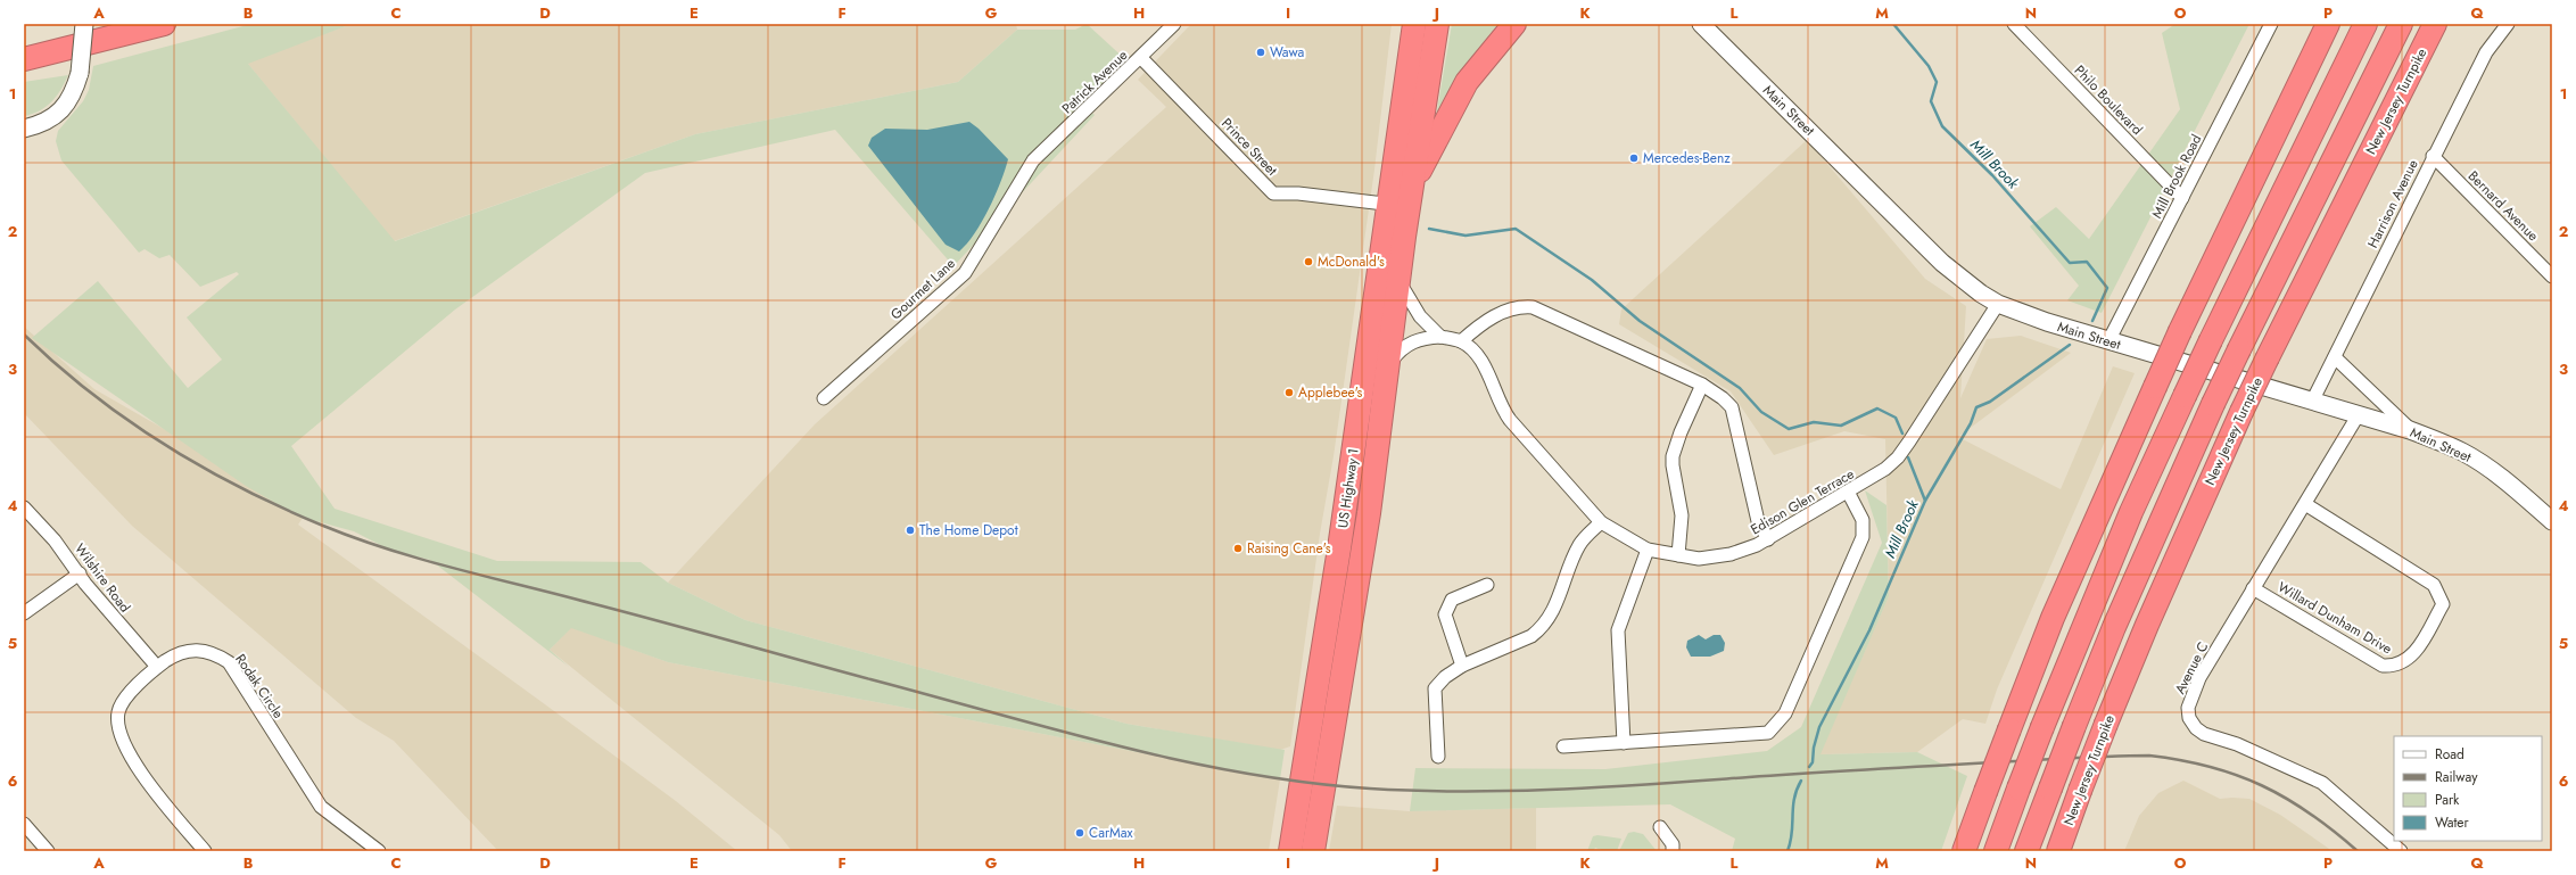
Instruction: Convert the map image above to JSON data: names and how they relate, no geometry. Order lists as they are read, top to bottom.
{
  "streets": {
    "highway": ["New Jersey Turnpike", "US Highway 1"],
    "main road": ["Main Street"],
    "street": [
      "Patrick Avenue",
      "Philo Boulevard",
      "Prince Street",
      "Mill Brook Road",
      "Harrison Avenue",
      "Bernard Avenue",
      "Gourmet Lane",
      "Edison Glen Terrace",
      "Wilshire Road",
      "Willard Dunham Drive",
      "Avenue C",
      "Rodak Circle"
    ]
  },
  "crossings": [
    ["Patrick Avenue", "Prince Street"],
    ["Patrick Avenue", "Gourmet Lane"],
    ["Philo Boulevard", "Mill Brook Road"],
    ["Main Street", "Mill Brook Road"],
    ["Main Street", "Harrison Avenue"],
    ["Main Street", "Edison Glen Terrace"],
    ["Main Street", "Avenue C"],
    ["Prince Street", "US Highway 1"],
    ["Harrison Avenue", "Bernard Avenue"],
    ["Wilshire Road", "Rodak Circle"],
    ["Willard Dunham Drive", "Avenue C"]
  ],
  "water": ["Mill Brook"],
  "places": [
    "Wawa",
    "Mercedes-Benz",
    "McDonald's",
    "Applebee's",
    "The Home Depot",
    "Raising Cane's",
    "CarMax"
  ],
  "legend": [
    "Road",
    "Railway",
    "Park",
    "Water"
  ],
  "grid": {
    "columns": [
      "A",
      "B",
      "C",
      "D",
      "E",
      "F",
      "G",
      "H",
      "I",
      "J",
      "K",
      "L",
      "M",
      "N",
      "O",
      "P",
      "Q"
    ],
    "rows": [
      "1",
      "2",
      "3",
      "4",
      "5",
      "6"
    ]
  }
}
